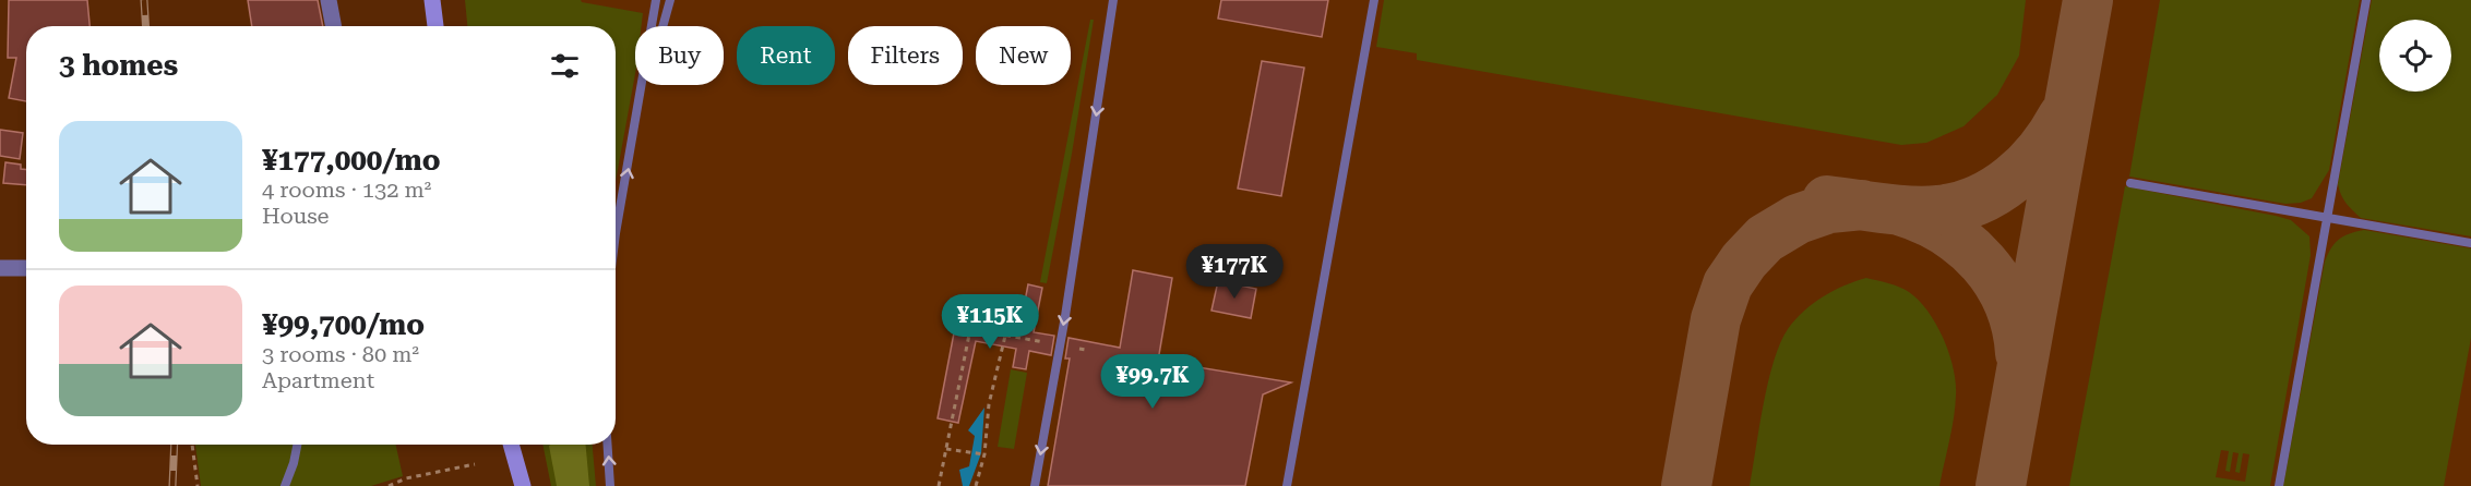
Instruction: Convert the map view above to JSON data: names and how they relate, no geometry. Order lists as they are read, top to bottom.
{
  "page": {
    "chip": [
      "Buy",
      "Rent",
      "Filters",
      "New"
    ],
    "heading": "3 homes",
    "list": [
      {
        "name": "¥177,000/mo",
        "note": "4 rooms · 132 m² · House"
      },
      {
        "name": "¥99,700/mo",
        "note": "3 rooms · 80 m² · Apartment"
      }
    ],
    "price": ["¥177K", "¥115K", "¥99.7K"]
  }
}
